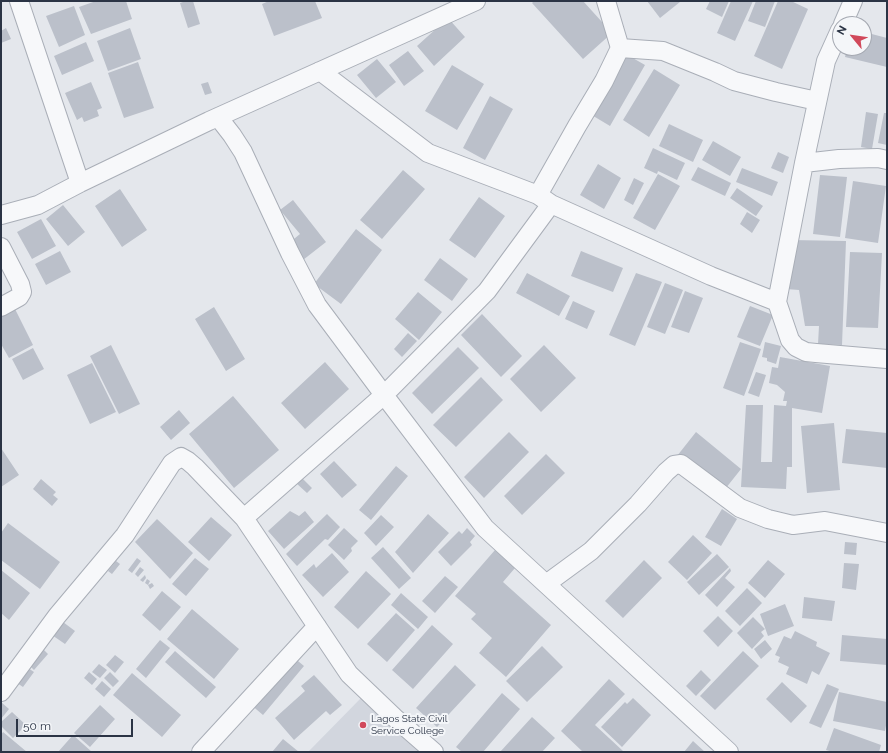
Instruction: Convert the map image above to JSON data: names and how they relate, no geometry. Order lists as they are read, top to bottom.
{
  "places": ["Lagos State Civil Service College"],
  "scale_bar": "50 m",
  "north": "top left"
}
